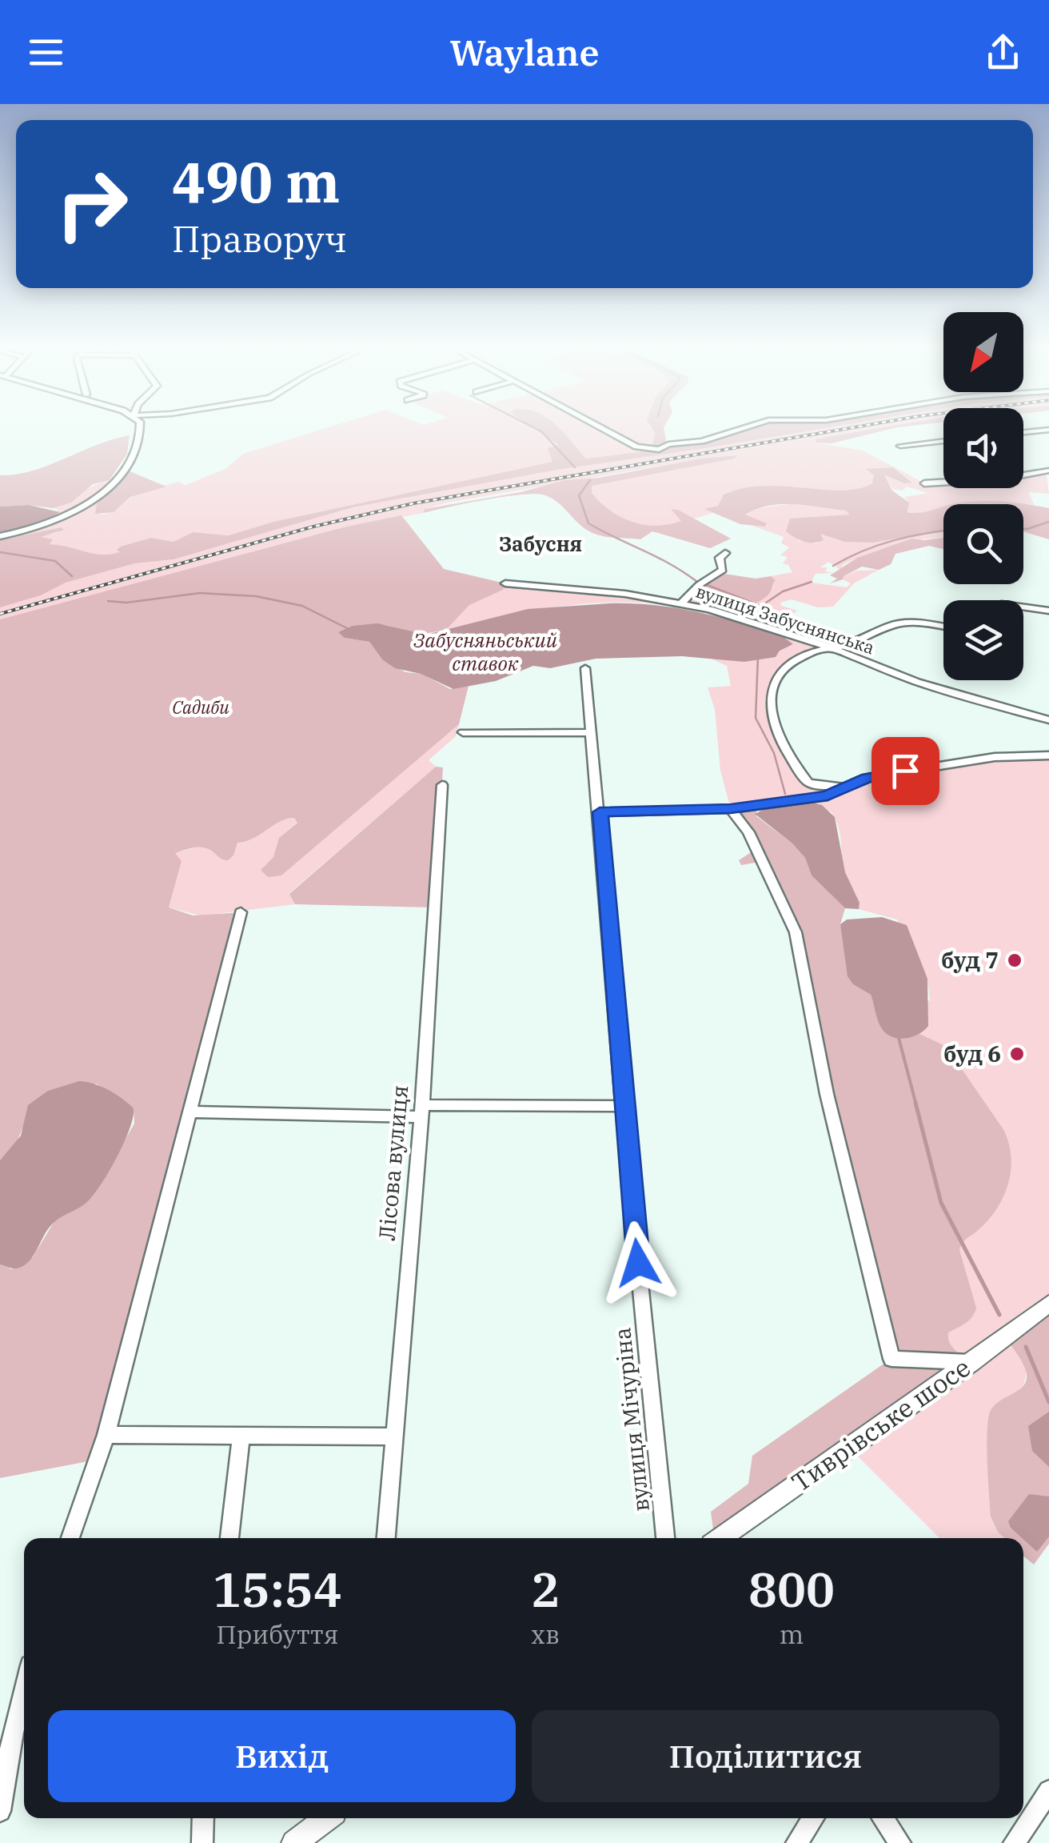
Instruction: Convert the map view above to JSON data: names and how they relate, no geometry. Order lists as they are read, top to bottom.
{
  "streets": {
    "main road": ["Тиврівське шосе"],
    "street": ["вулиця Забуснянська", "Лісова вулиця", "вулиця Мічуріна"]
  },
  "districts": ["Забусня"],
  "water": ["Забусняньський ставок"],
  "parks": ["Садиби"],
  "places": ["буд 7", "буд 6"],
  "north": "bottom left",
  "page": {
    "header": "Waylane",
    "turn": ["490 m", "Праворуч"],
    "eta": [
      "15:54",
      "Прибуття",
      "2",
      "хв",
      "800",
      "m"
    ],
    "buttons": ["Вихід", "Поділитися"]
  }
}
